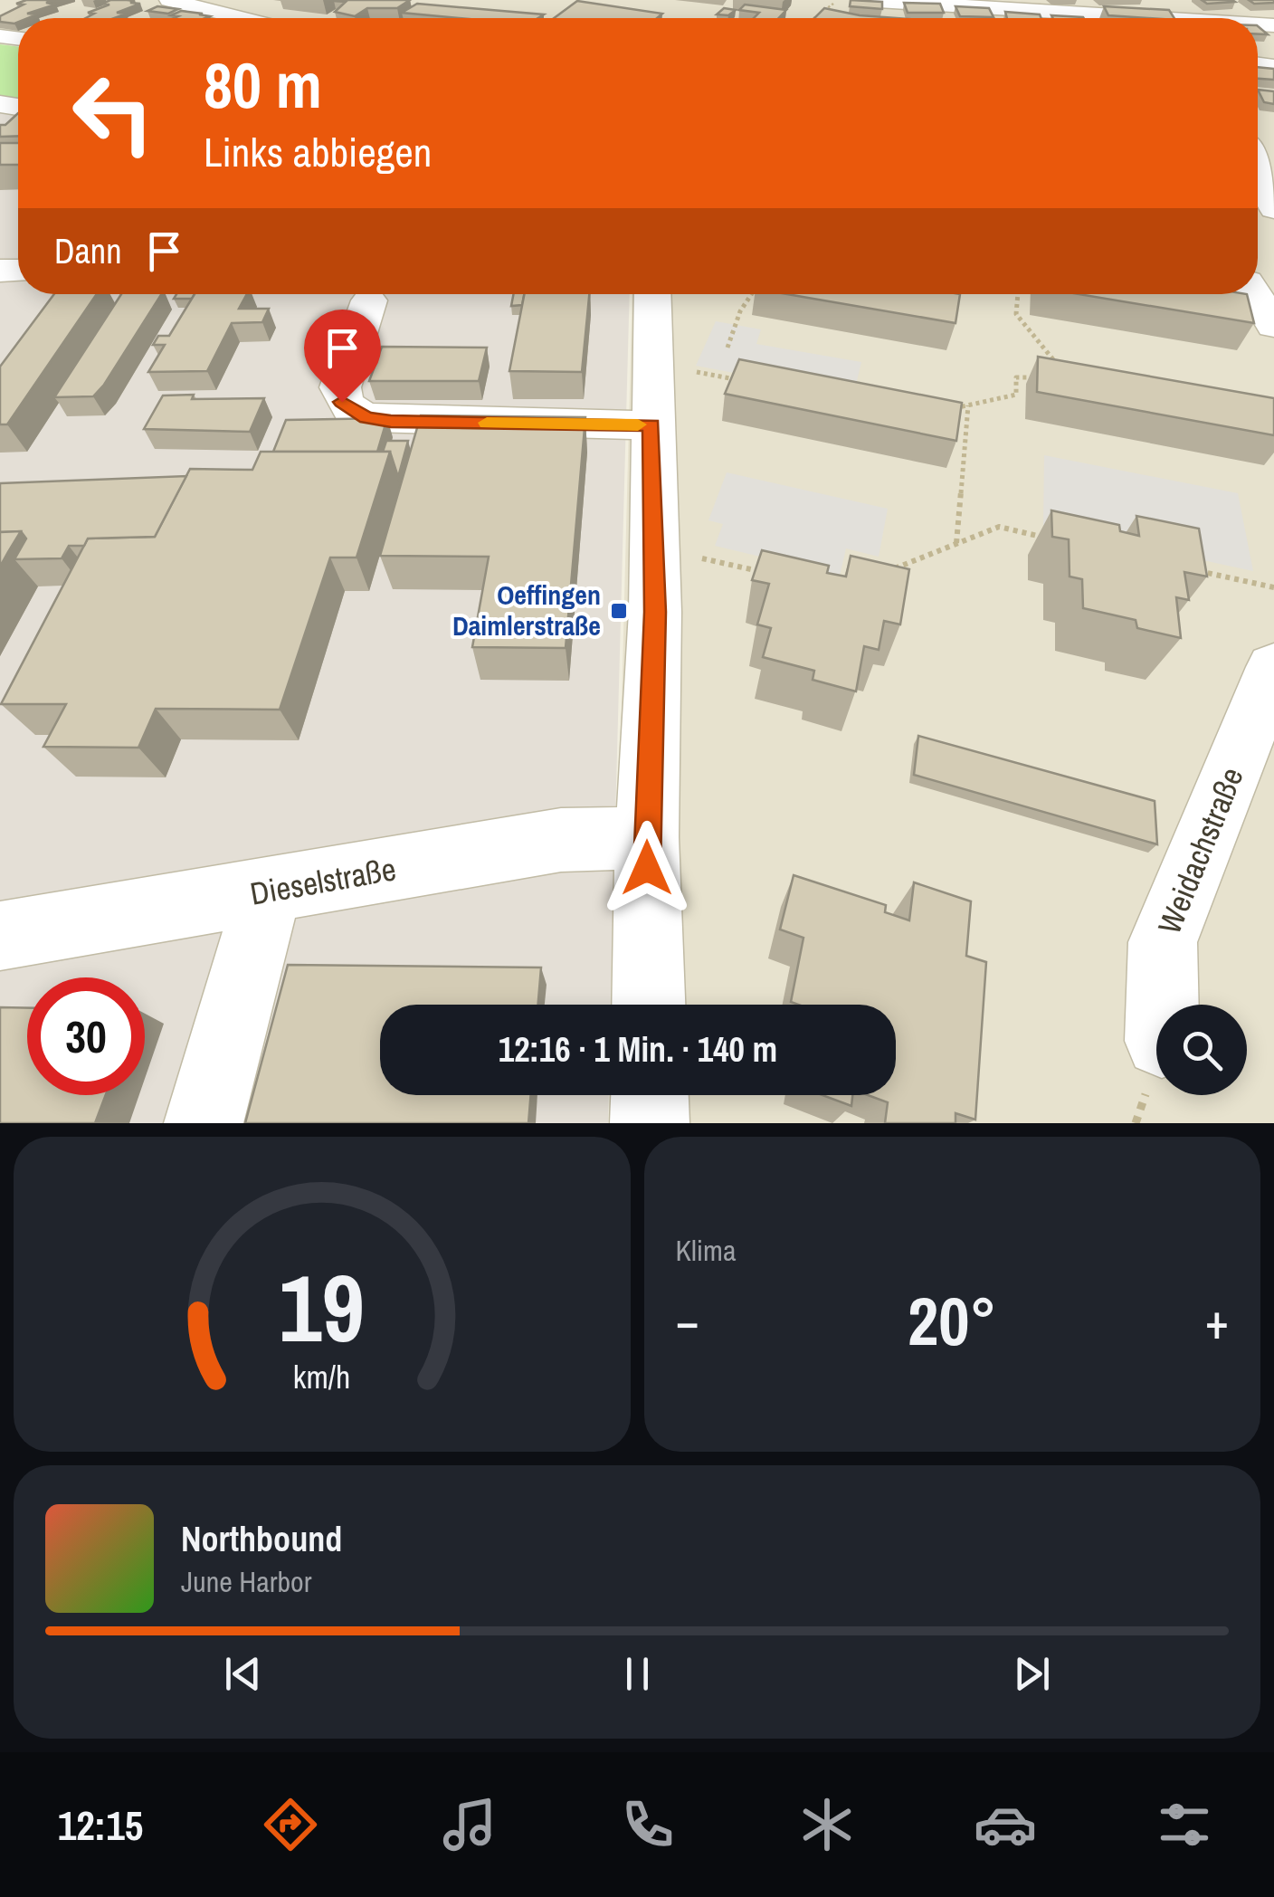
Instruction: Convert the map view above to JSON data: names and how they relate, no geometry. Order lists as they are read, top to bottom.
{
  "streets": {
    "street": ["Weidachstraße", "Dieselstraße"]
  },
  "places": {
    "transit": ["Oeffingen Daimlerstraße"]
  },
  "page": {
    "turn": ["80 m", "Links abbiegen"],
    "then": "Dann",
    "limit": "30",
    "trip": "12:16 · 1 Min. · 140 m",
    "tile": "Klima",
    "heat": ["−", "20°", "+"],
    "song": ["Northbound", "June Harbor"],
    "tabs": "12:15",
    "gauge": ["19", "km/h"]
  }
}
